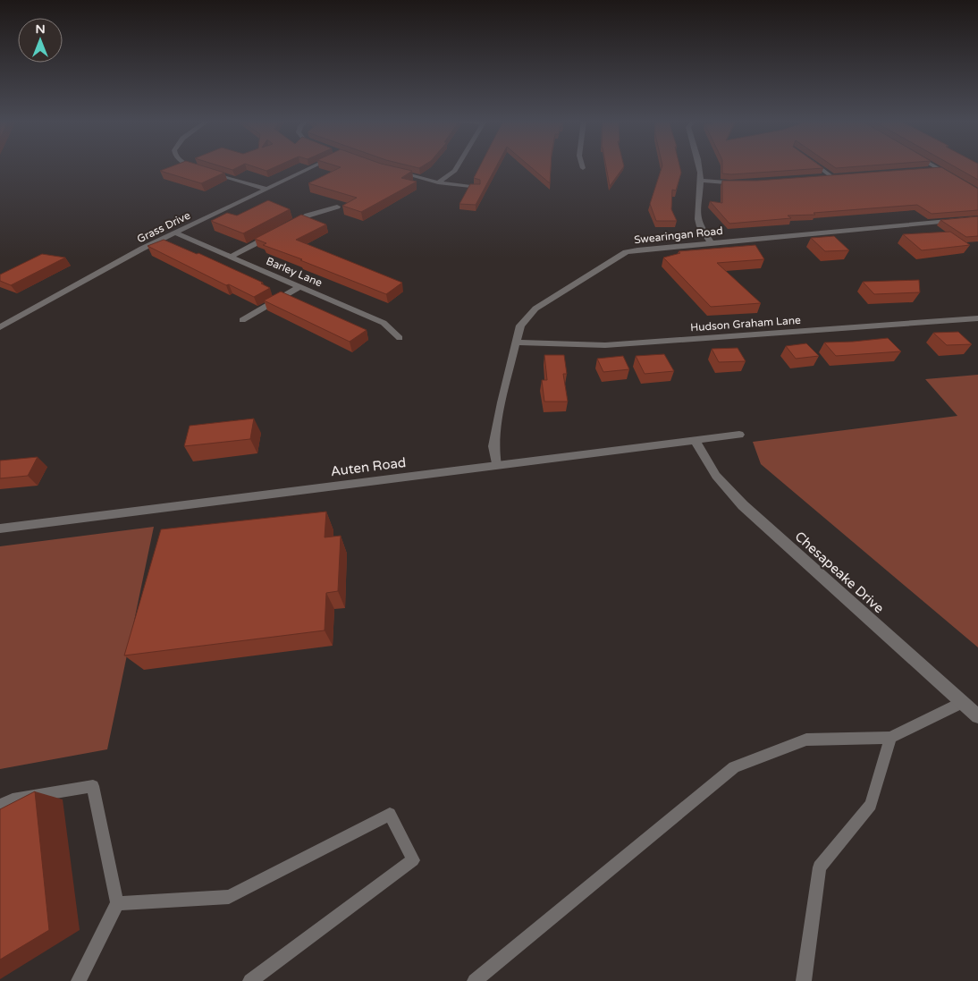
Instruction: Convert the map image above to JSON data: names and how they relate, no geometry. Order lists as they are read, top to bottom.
{
  "streets": {
    "street": [
      "Grass Drive",
      "Swearingan Road",
      "Barley Lane",
      "Hudson Graham Lane",
      "Auten Road",
      "Chesapeake Drive"
    ]
  },
  "crossings": [
    ["Grass Drive", "Barley Lane"],
    ["Swearingan Road", "Hudson Graham Lane"],
    ["Swearingan Road", "Auten Road"],
    ["Auten Road", "Chesapeake Drive"]
  ],
  "north": "top"
}
